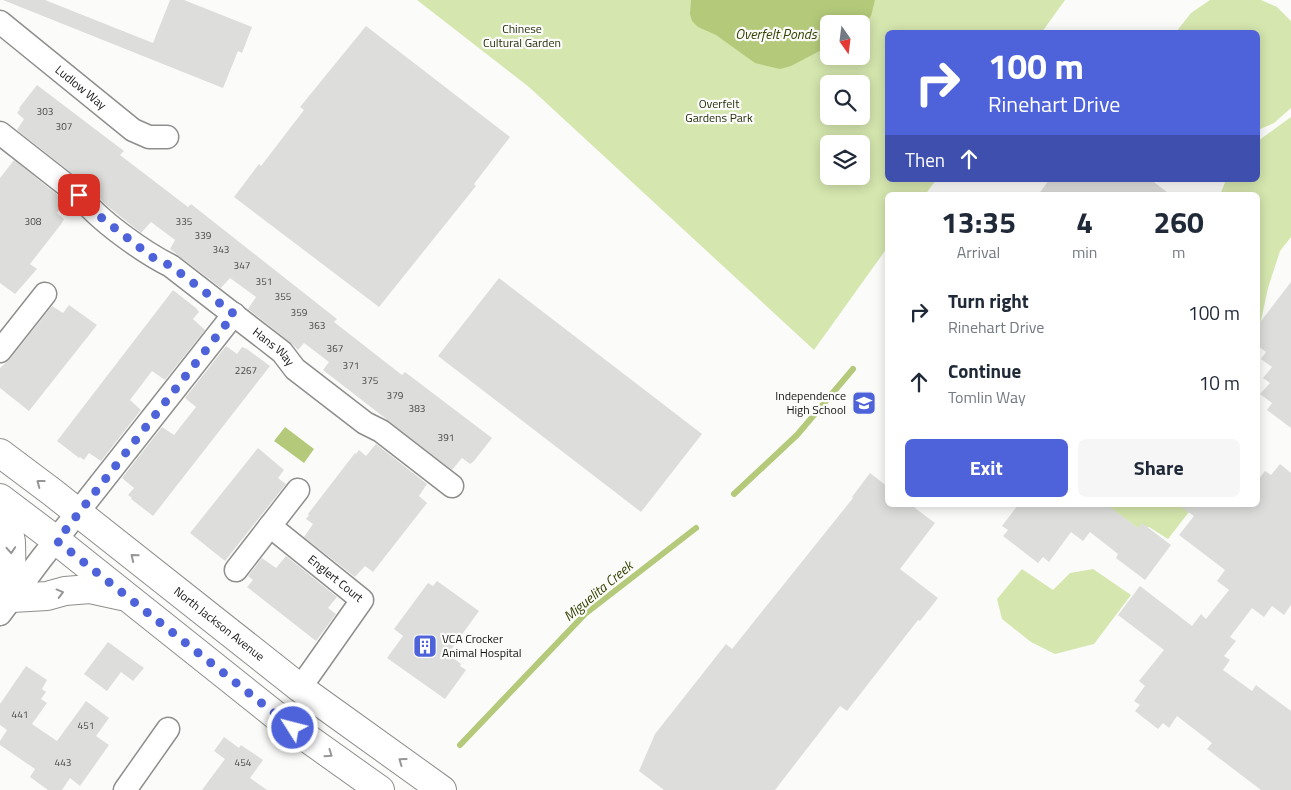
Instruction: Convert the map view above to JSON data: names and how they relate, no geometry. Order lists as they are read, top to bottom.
{
  "streets": {
    "main road": ["North Jackson Avenue"],
    "street": ["Ludlow Way", "Hans Way", "Englert Court"]
  },
  "crossings": [
    ["Englert Court", "North Jackson Avenue"]
  ],
  "water": ["Overfelt Ponds", "Miguelita Creek"],
  "parks": ["Chinese Cultural Garden", "Overfelt Gardens Park"],
  "places": {
    "school or university": ["Independence High School"],
    "building": ["VCA Crocker Animal Hospital"]
  },
  "house_numbers": [
    "303",
    "307",
    "308",
    "335",
    "339",
    "343",
    "347",
    "351",
    "355",
    "359",
    "363",
    "367",
    "371",
    "2267",
    "375",
    "379",
    "383",
    "391",
    "441",
    "451",
    "443",
    "454"
  ],
  "north": "bottom",
  "page": {
    "turn": ["100 m", "Rinehart Drive"],
    "then": "Then",
    "eta": [
      "13:35",
      "Arrival",
      "4",
      "min",
      "260",
      "m"
    ],
    "list": [
      {
        "name": "Turn right",
        "note": "Rinehart Drive",
        "value": "100 m"
      },
      {
        "name": "Continue",
        "note": "Tomlin Way",
        "value": "10 m"
      }
    ],
    "buttons": ["Exit", "Share"]
  }
}
